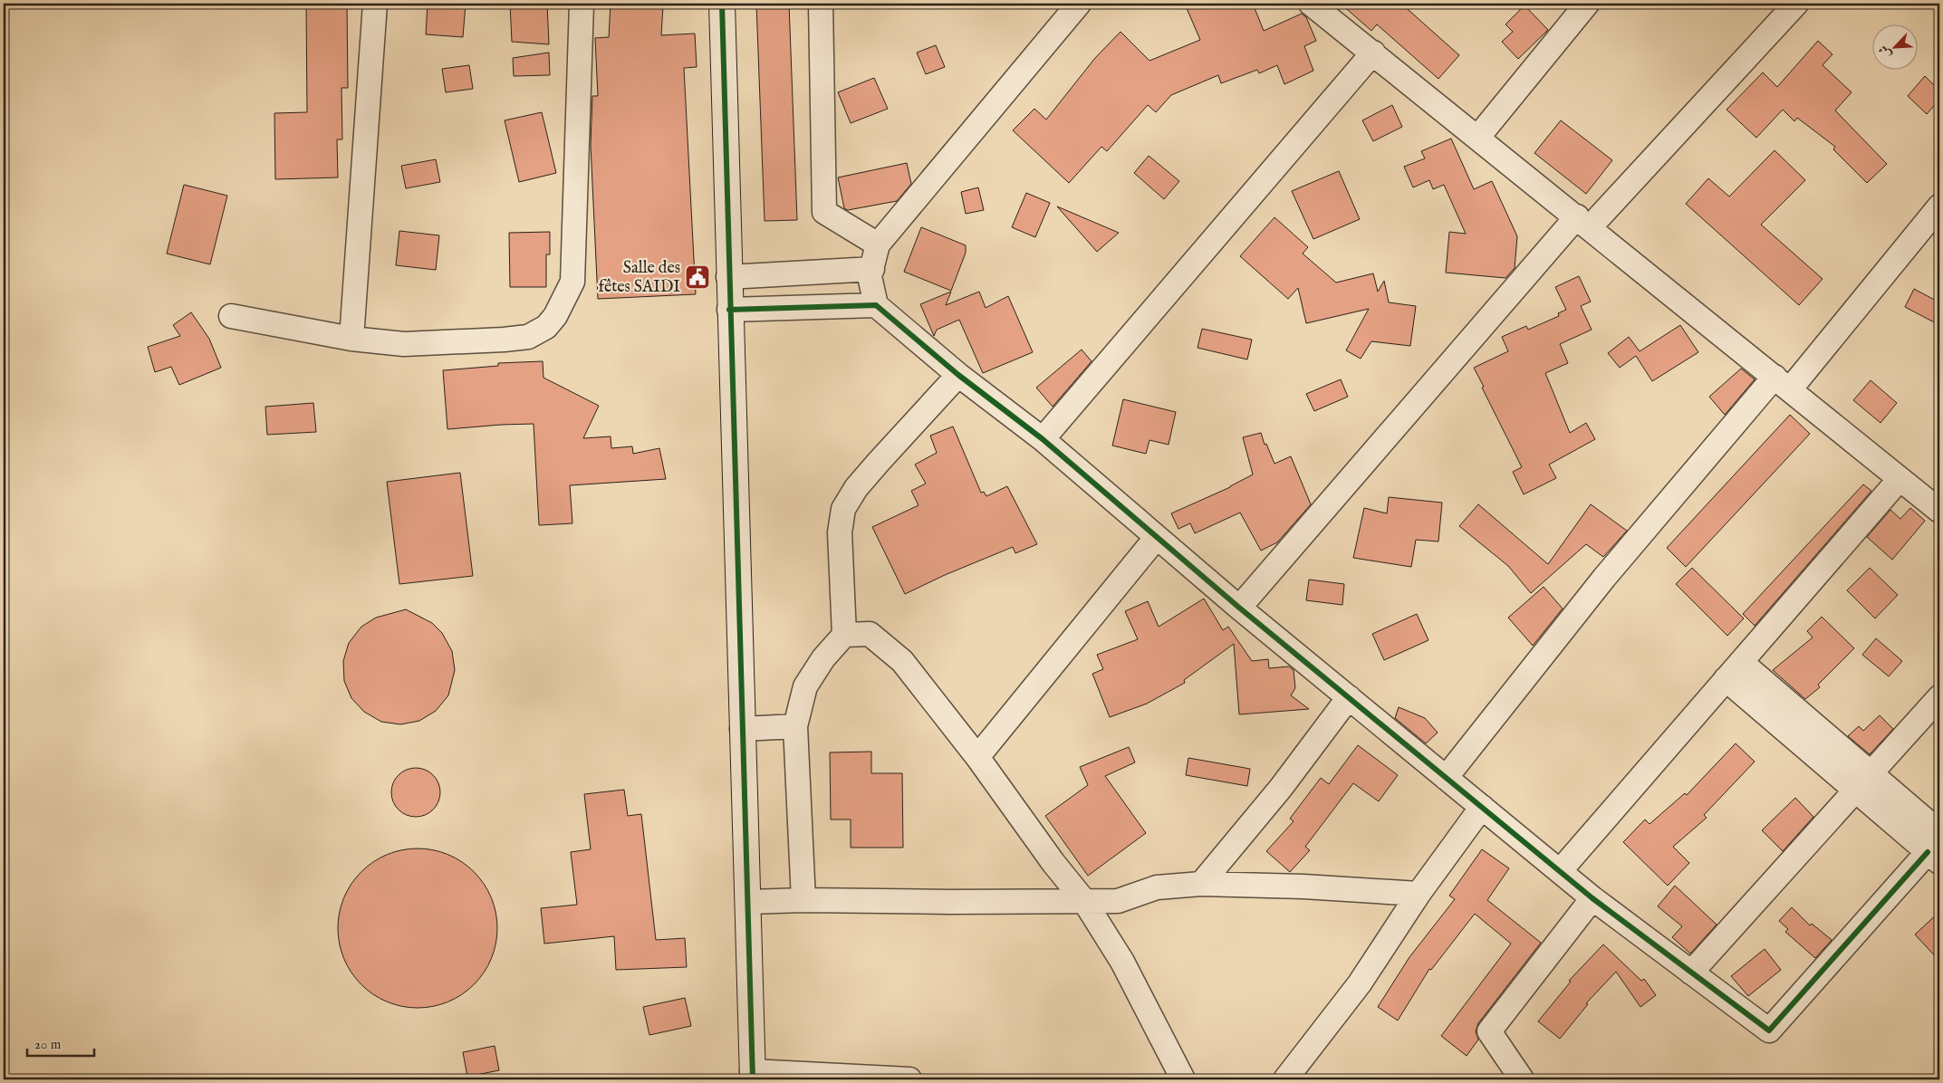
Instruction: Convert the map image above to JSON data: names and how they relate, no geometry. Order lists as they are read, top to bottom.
{
  "places": {
    "public building": ["Salle des fêtes SAIDI"]
  },
  "scale_bar": "20 m",
  "north": "bottom left"
}
